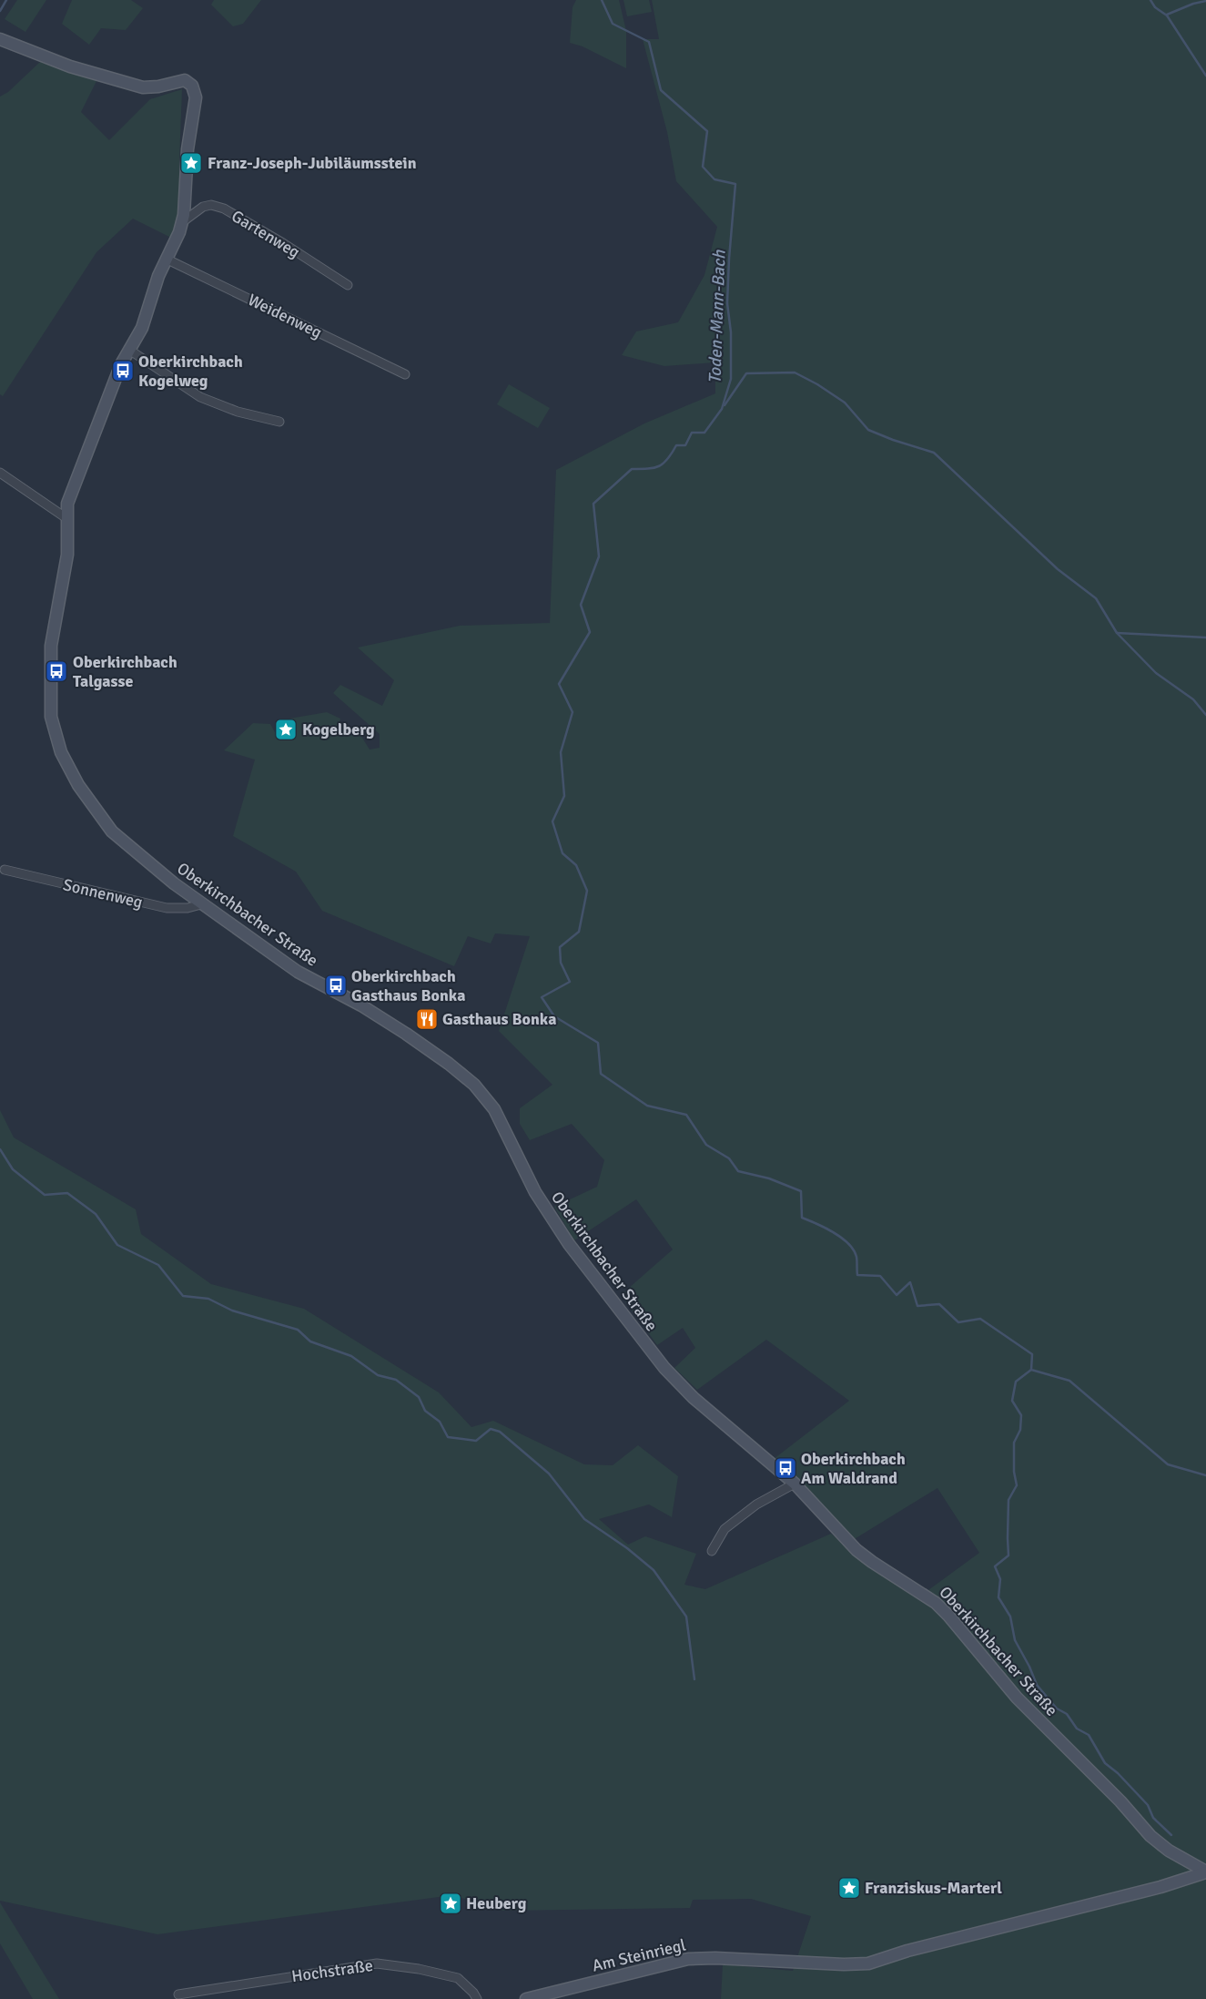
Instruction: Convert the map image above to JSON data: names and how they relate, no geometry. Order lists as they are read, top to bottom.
{
  "streets": {
    "street": [
      "Gartenweg",
      "Weidenweg",
      "Sonnenweg",
      "Oberkirchbacher Straße",
      "Am Steinriegl",
      "Hochstraße"
    ]
  },
  "crossings": [
    ["Gartenweg", "Oberkirchbacher Straße"],
    ["Weidenweg", "Oberkirchbacher Straße"],
    ["Sonnenweg", "Oberkirchbacher Straße"],
    ["Oberkirchbacher Straße", "Am Steinriegl"]
  ],
  "water": ["Toden-Mann-Bach"],
  "places": {
    "place": [
      "Franz-Joseph-Jubiläumsstein",
      "Kogelberg",
      "Franziskus-Marterl",
      "Heuberg"
    ],
    "bus stop": [
      "Oberkirchbach Kogelweg",
      "Oberkirchbach Talgasse",
      "Oberkirchbach Gasthaus Bonka",
      "Oberkirchbach Am Waldrand"
    ],
    "restaurant": ["Gasthaus Bonka"]
  }
}
